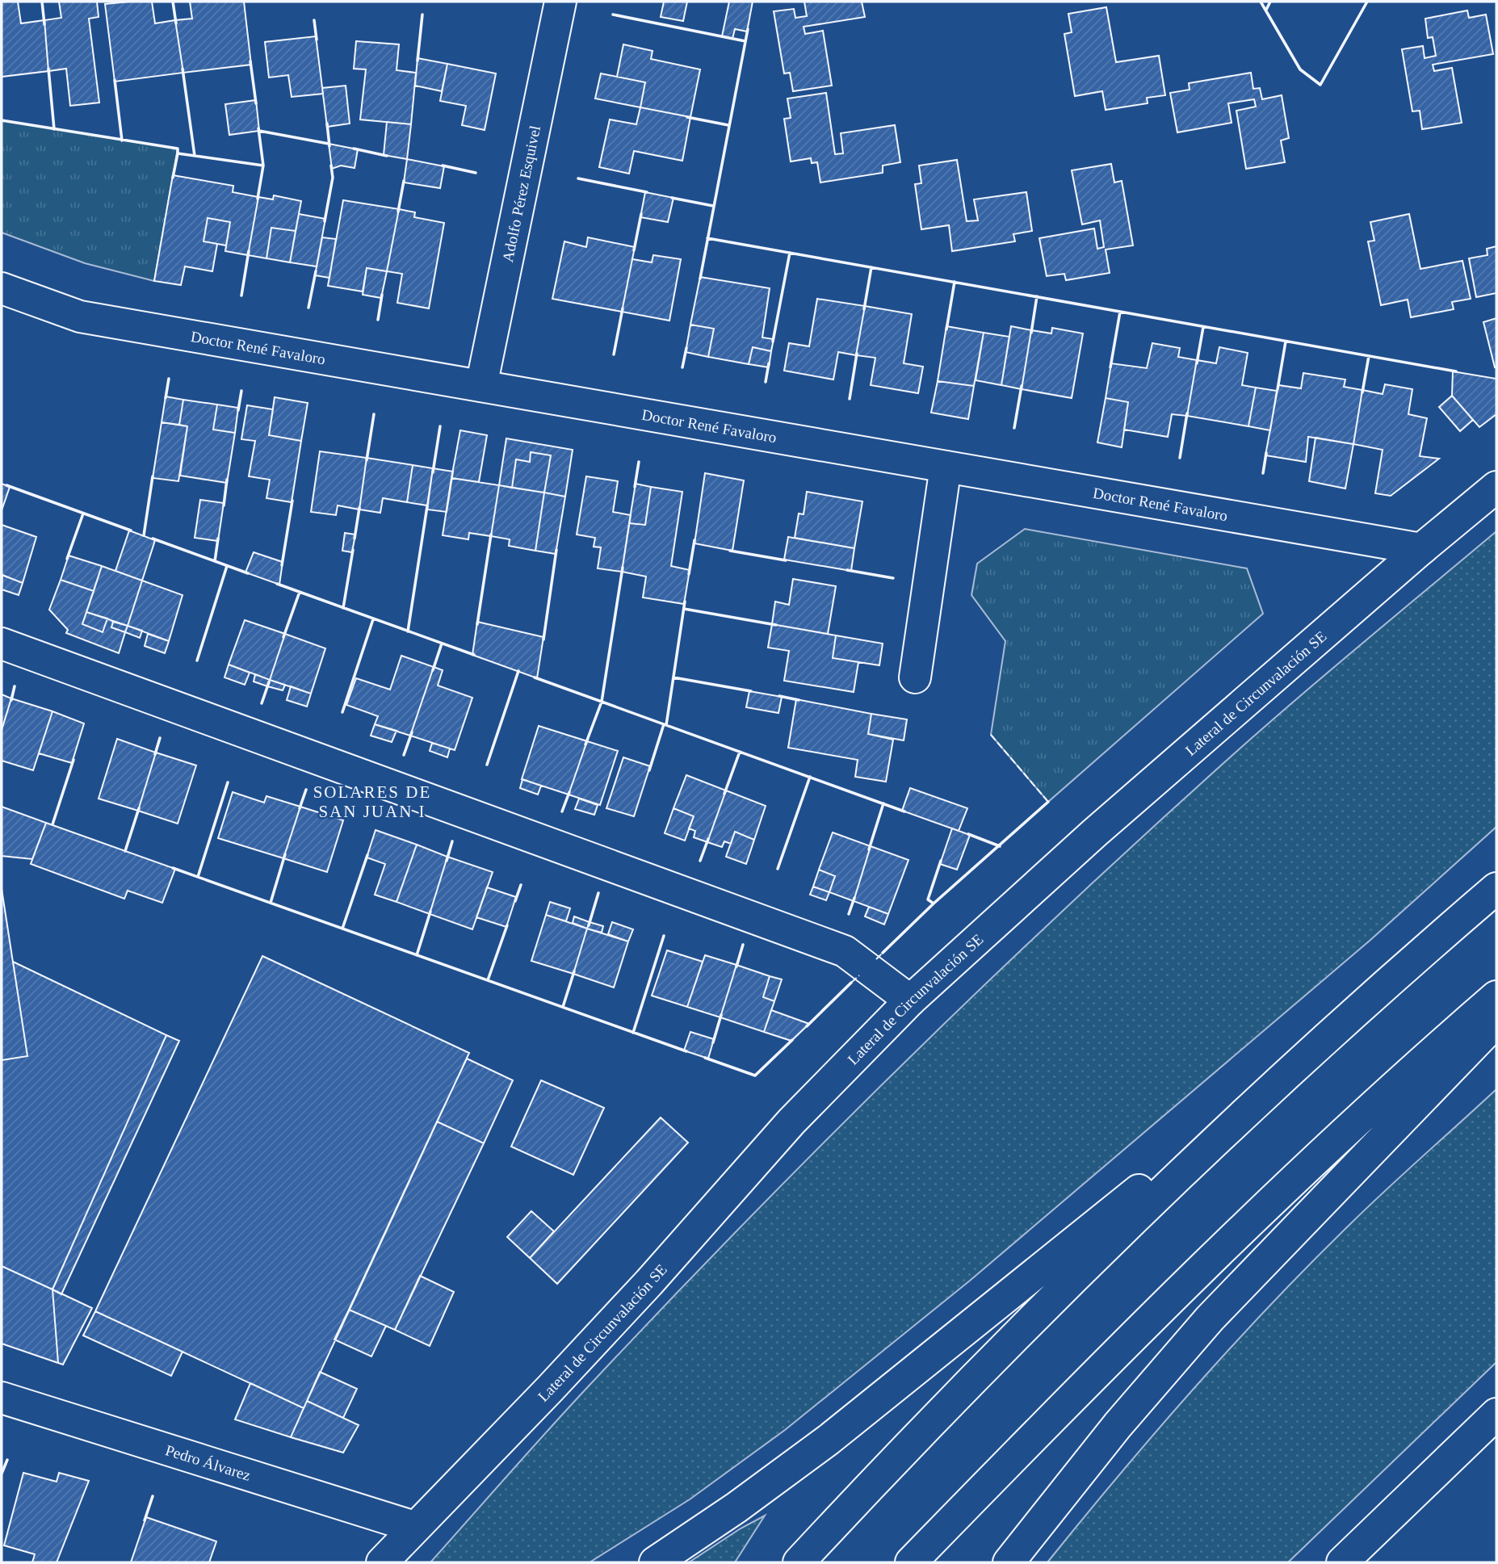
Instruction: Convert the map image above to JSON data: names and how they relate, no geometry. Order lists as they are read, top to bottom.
{
  "streets": {
    "main road": [
      "Adolfo Pérez Esquivel",
      "Doctor René Favaloro",
      "Lateral de Circunvalación SE",
      "Pedro Álvarez"
    ]
  },
  "crossings": [
    ["Adolfo Pérez Esquivel", "Doctor René Favaloro"],
    ["Doctor René Favaloro", "Lateral de Circunvalación SE"],
    ["Lateral de Circunvalación SE", "Pedro Álvarez"]
  ],
  "districts": ["SOLARES DE SAN JUAN I"]
}
